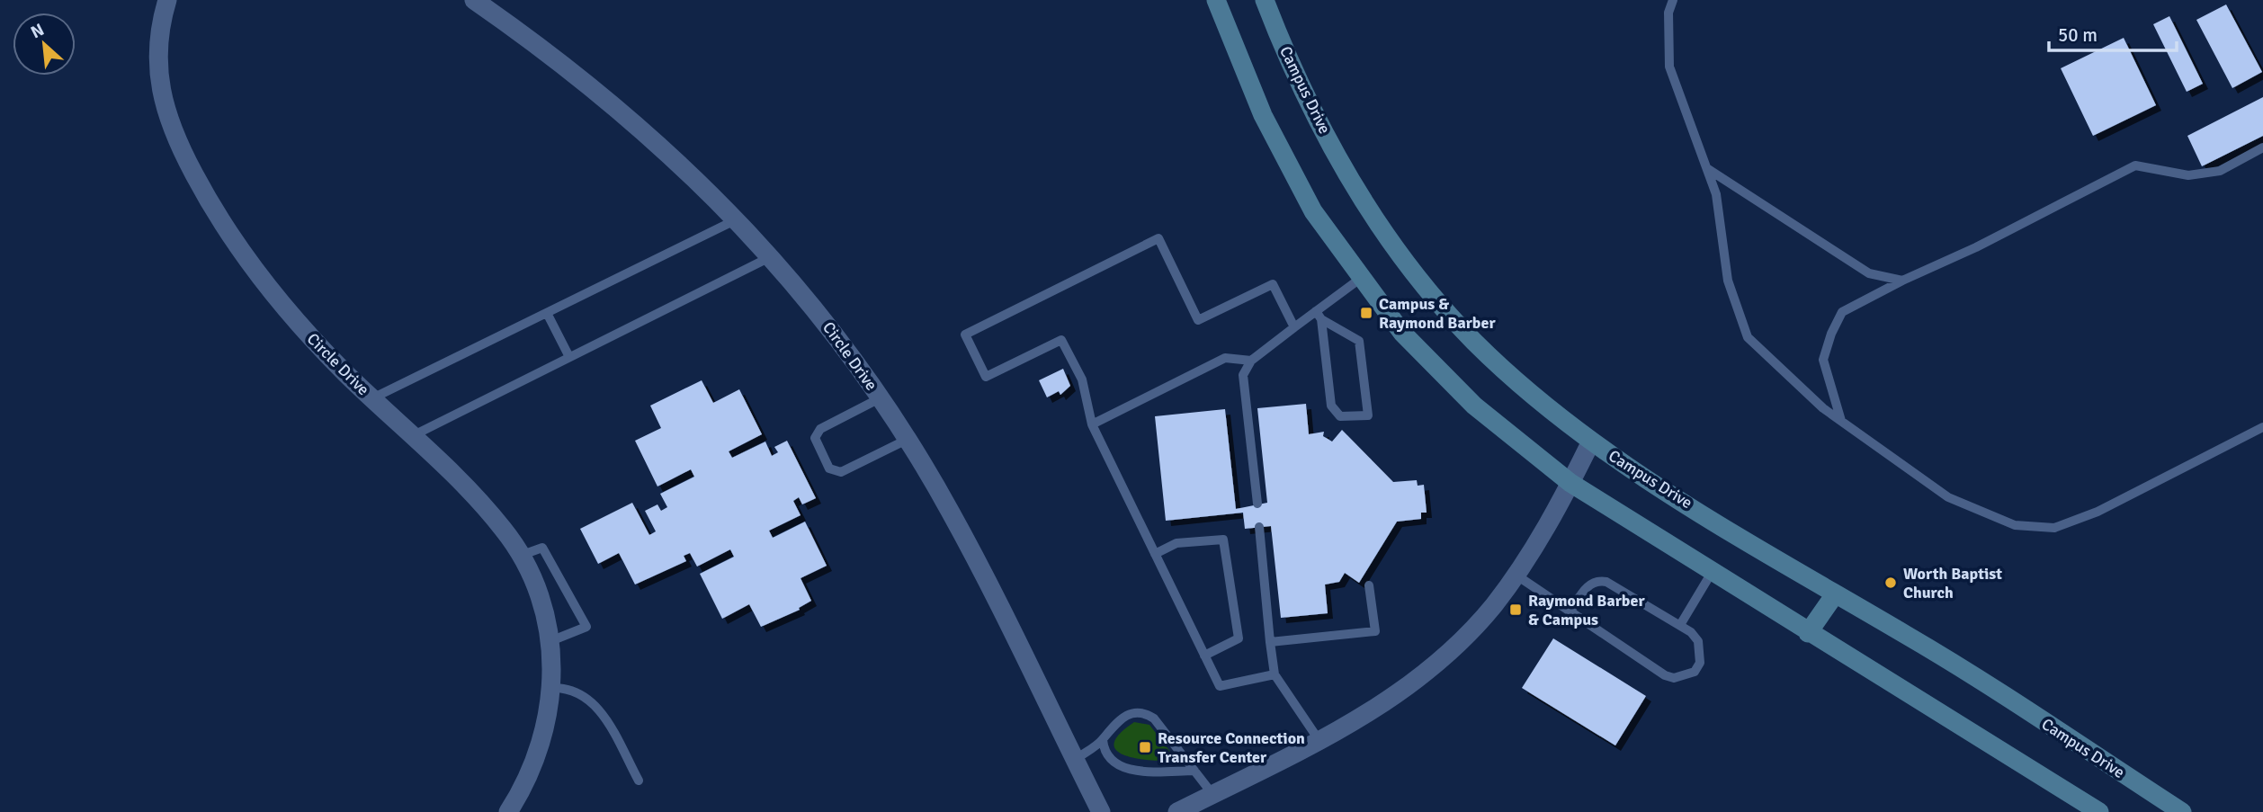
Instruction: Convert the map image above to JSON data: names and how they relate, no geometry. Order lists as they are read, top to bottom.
{
  "streets": {
    "main road": ["Campus Drive"],
    "street": ["Circle Drive"]
  },
  "places": {
    "transit": ["Campus & Raymond Barber", "Raymond Barber & Campus", "Resource Connection Transfer Center"],
    "other": ["Worth Baptist Church"]
  },
  "scale_bar": "50 m",
  "north": "top left"
}
